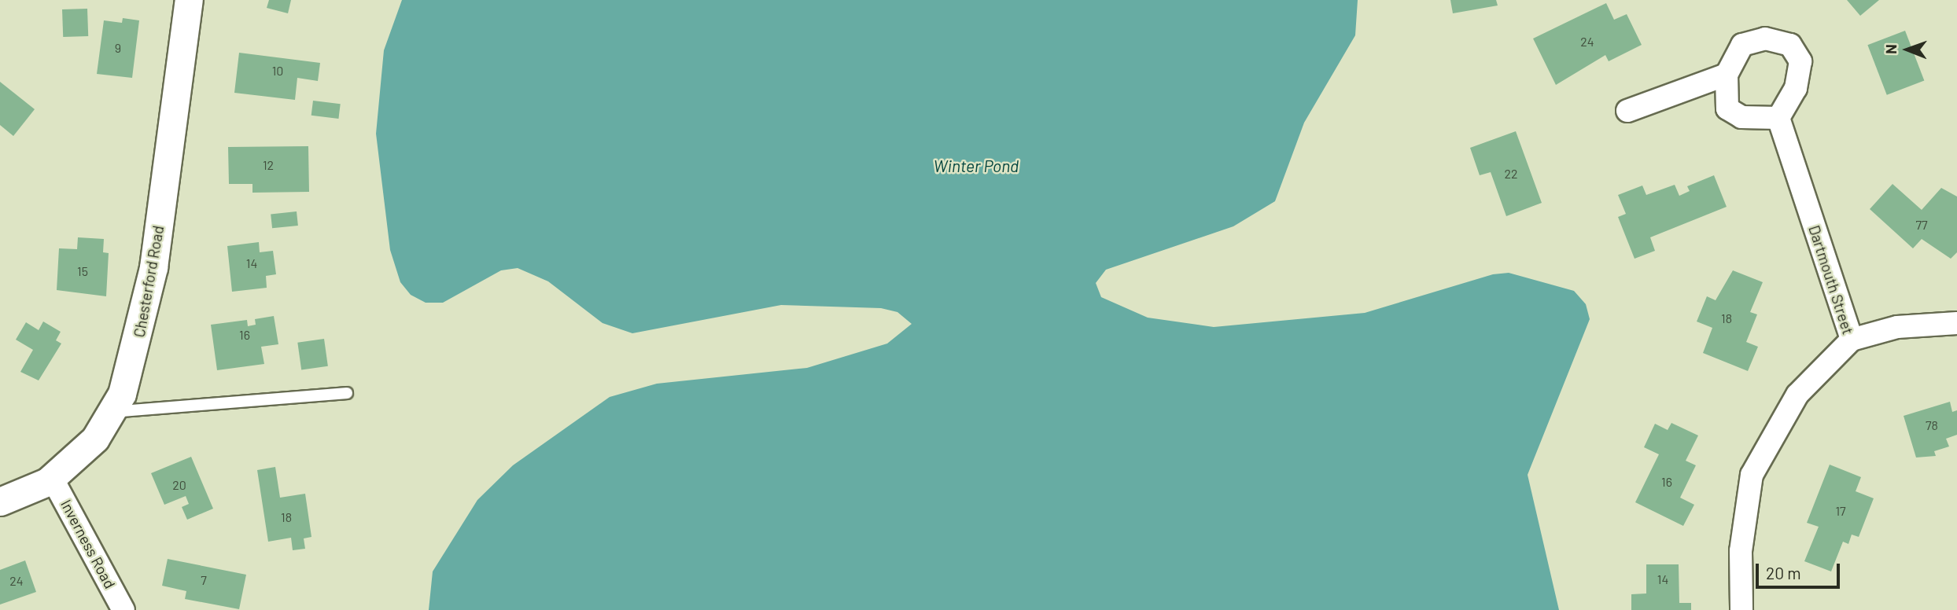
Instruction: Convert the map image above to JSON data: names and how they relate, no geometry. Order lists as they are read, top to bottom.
{
  "streets": {
    "street": ["Dartmouth Street", "Chesterford Road", "Inverness Road"]
  },
  "crossings": [
    ["Chesterford Road", "Inverness Road"]
  ],
  "water": ["Winter Pond"],
  "house_numbers": [
    "24",
    "9",
    "10",
    "12",
    "22",
    "77",
    "14",
    "15",
    "18",
    "16",
    "78",
    "16",
    "20",
    "17",
    "18",
    "14",
    "7",
    "24"
  ],
  "scale_bar": "20 m",
  "north": "left"
}
